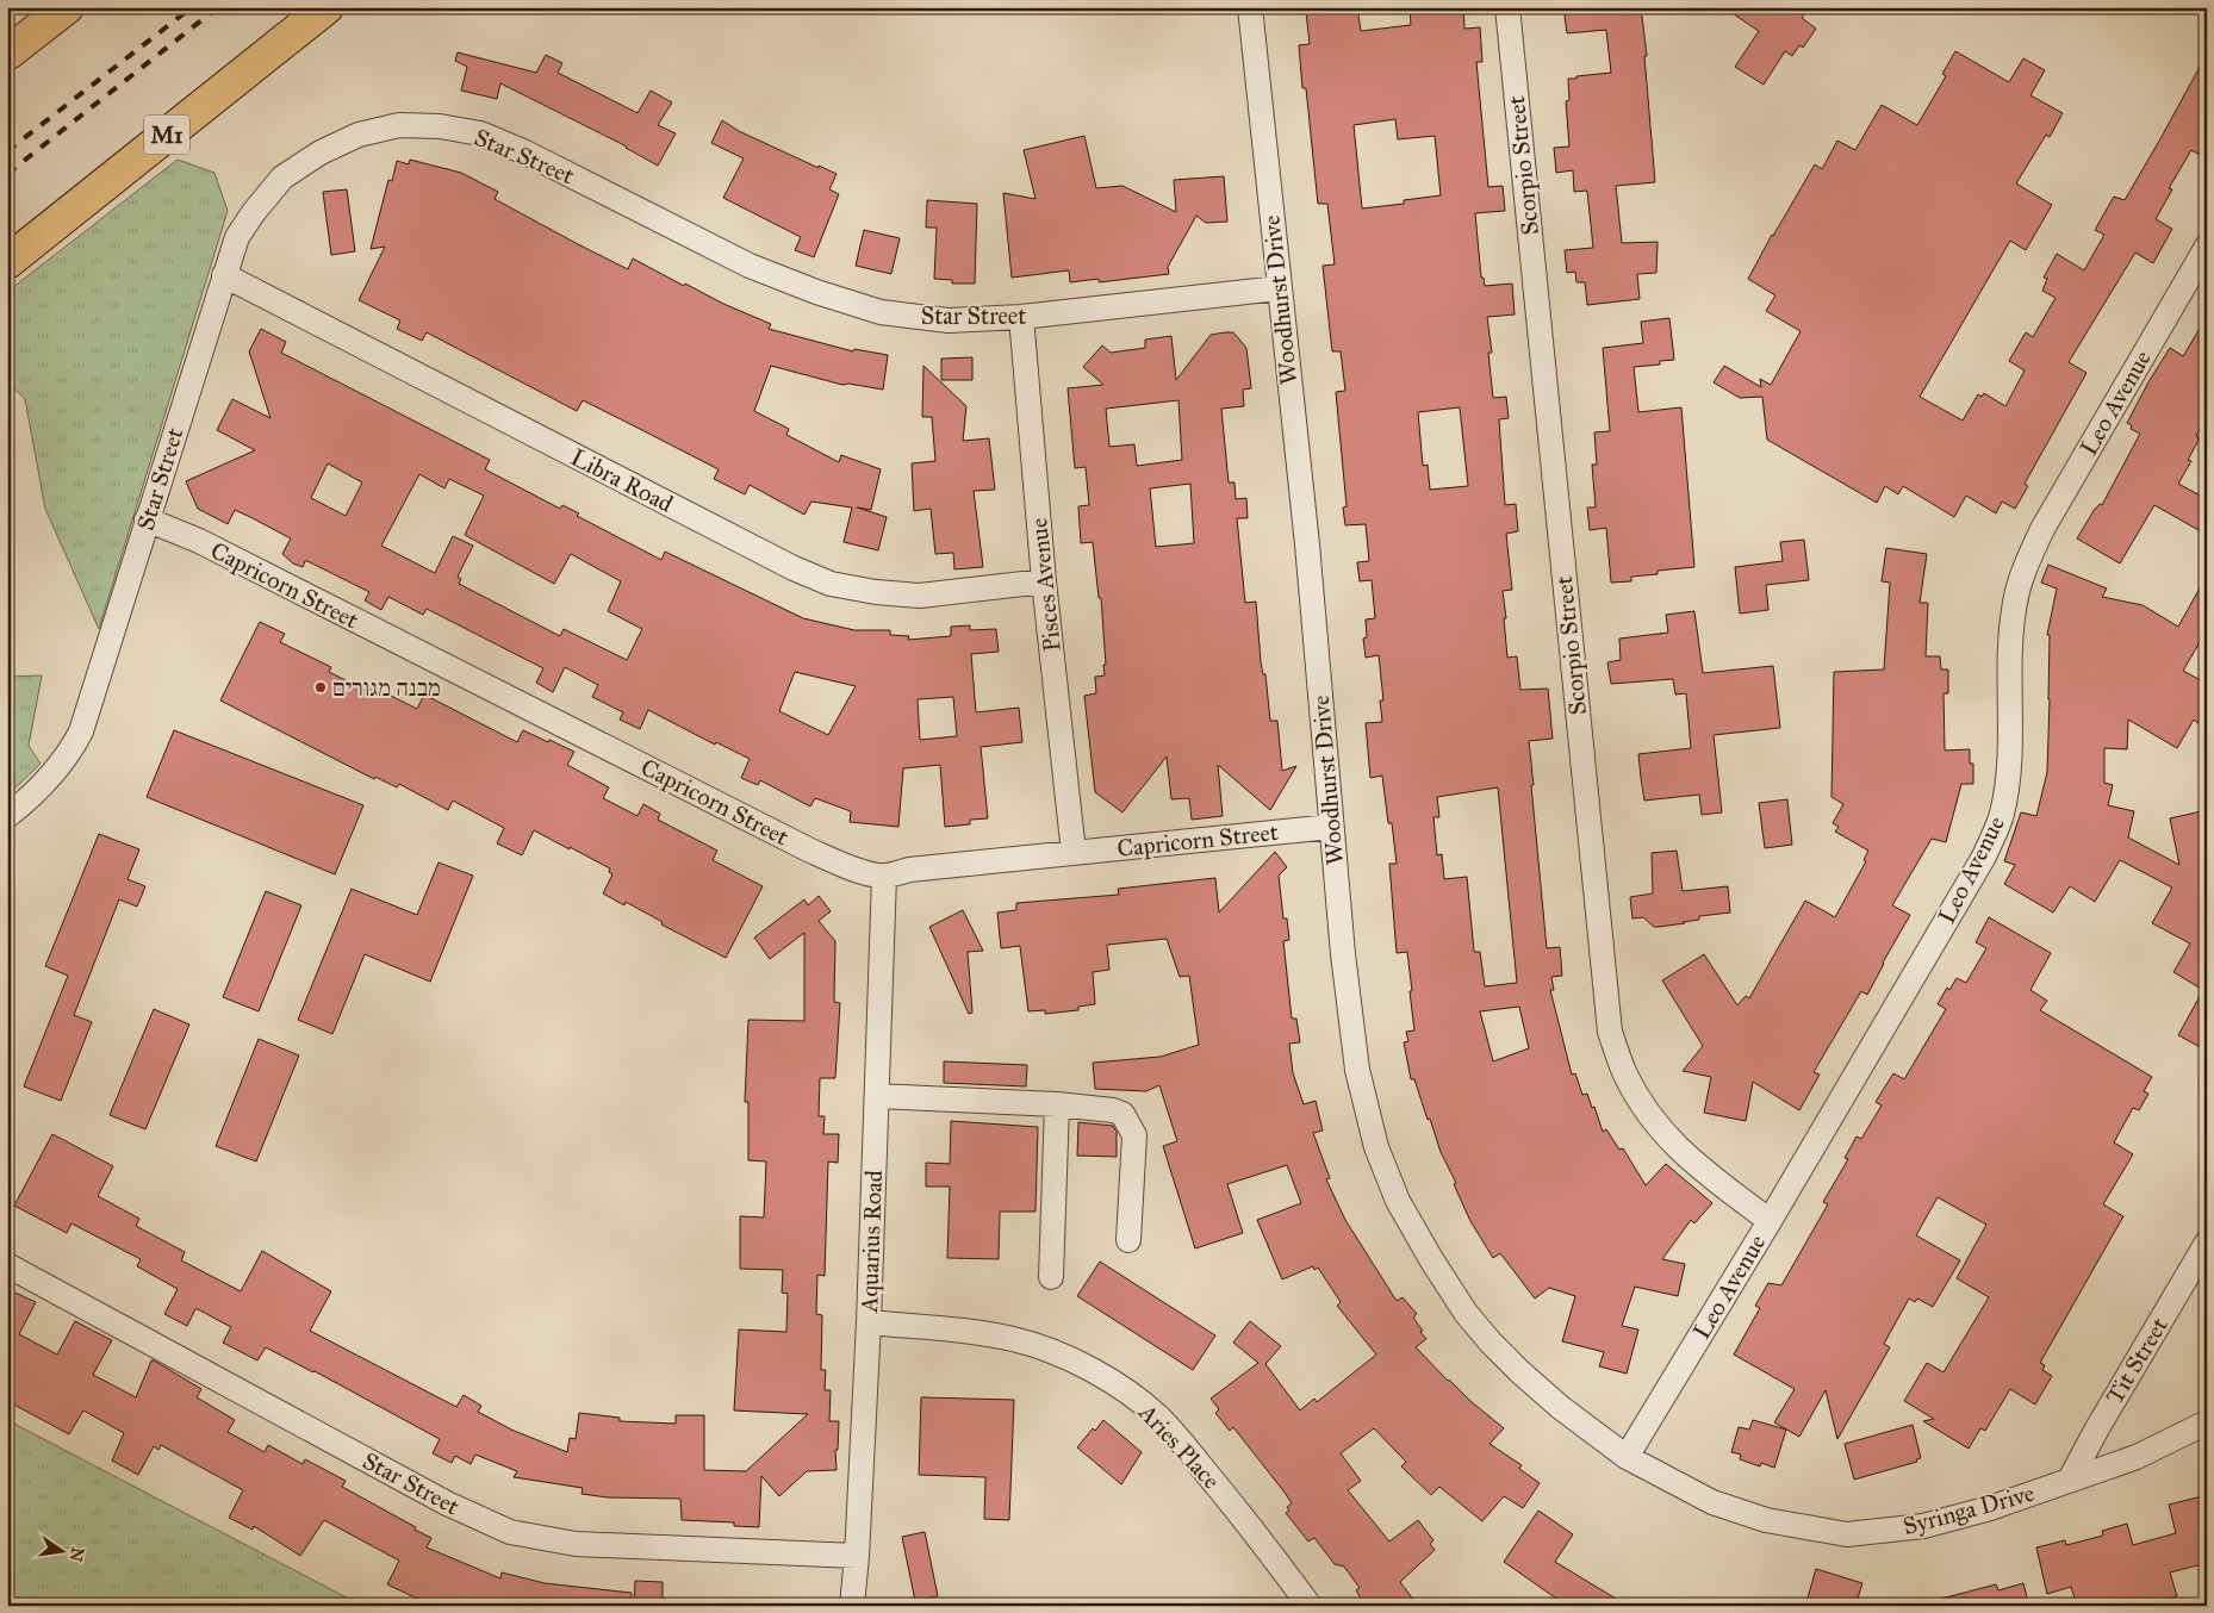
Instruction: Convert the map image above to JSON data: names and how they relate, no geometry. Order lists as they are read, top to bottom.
{
  "streets": {
    "highway": ["M1"],
    "street": [
      "Star Street",
      "Scorpio Street",
      "Woodhurst Drive",
      "Leo Avenue",
      "Libra Road",
      "Capricorn Street",
      "Pisces Avenue",
      "Aquarius Road",
      "Tit Street",
      "Aries Place",
      "Syringa Drive"
    ]
  },
  "crossings": [
    ["Star Street", "Woodhurst Drive"],
    ["Star Street", "Libra Road"],
    ["Star Street", "Capricorn Street"],
    ["Star Street", "Pisces Avenue"],
    ["Star Street", "Aquarius Road"],
    ["Scorpio Street", "Leo Avenue"],
    ["Woodhurst Drive", "Leo Avenue"],
    ["Woodhurst Drive", "Capricorn Street"],
    ["Woodhurst Drive", "Syringa Drive"],
    ["Leo Avenue", "Syringa Drive"],
    ["Libra Road", "Pisces Avenue"],
    ["Capricorn Street", "Pisces Avenue"],
    ["Capricorn Street", "Aquarius Road"],
    ["Aquarius Road", "Aries Place"],
    ["Tit Street", "Syringa Drive"]
  ],
  "places": ["מבנה מגורים"],
  "north": "right"
}
